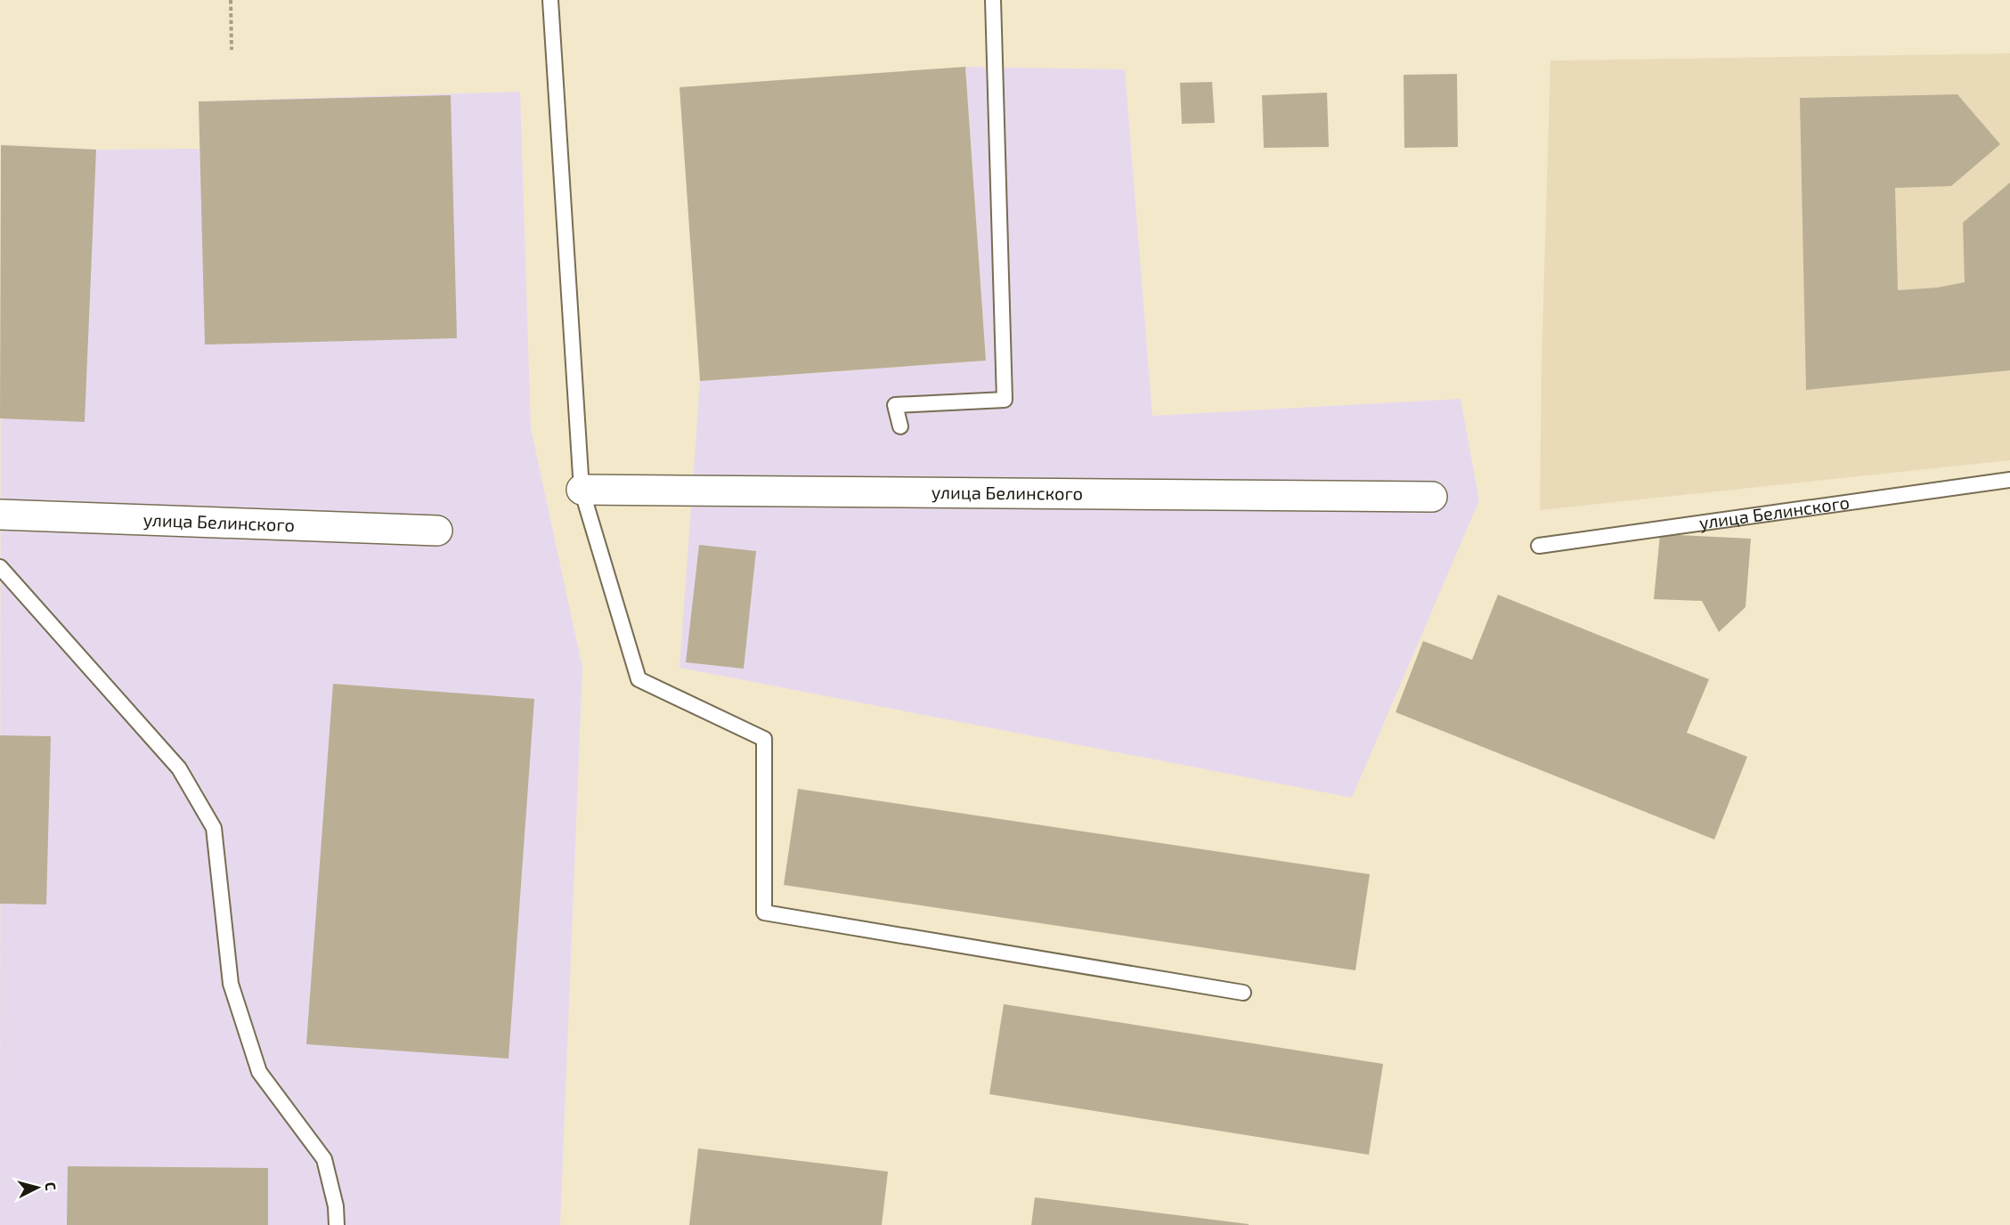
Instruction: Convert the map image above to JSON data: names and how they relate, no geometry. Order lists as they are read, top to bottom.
{
  "streets": {
    "street": ["улица Белинского"]
  },
  "north": "right"
}
